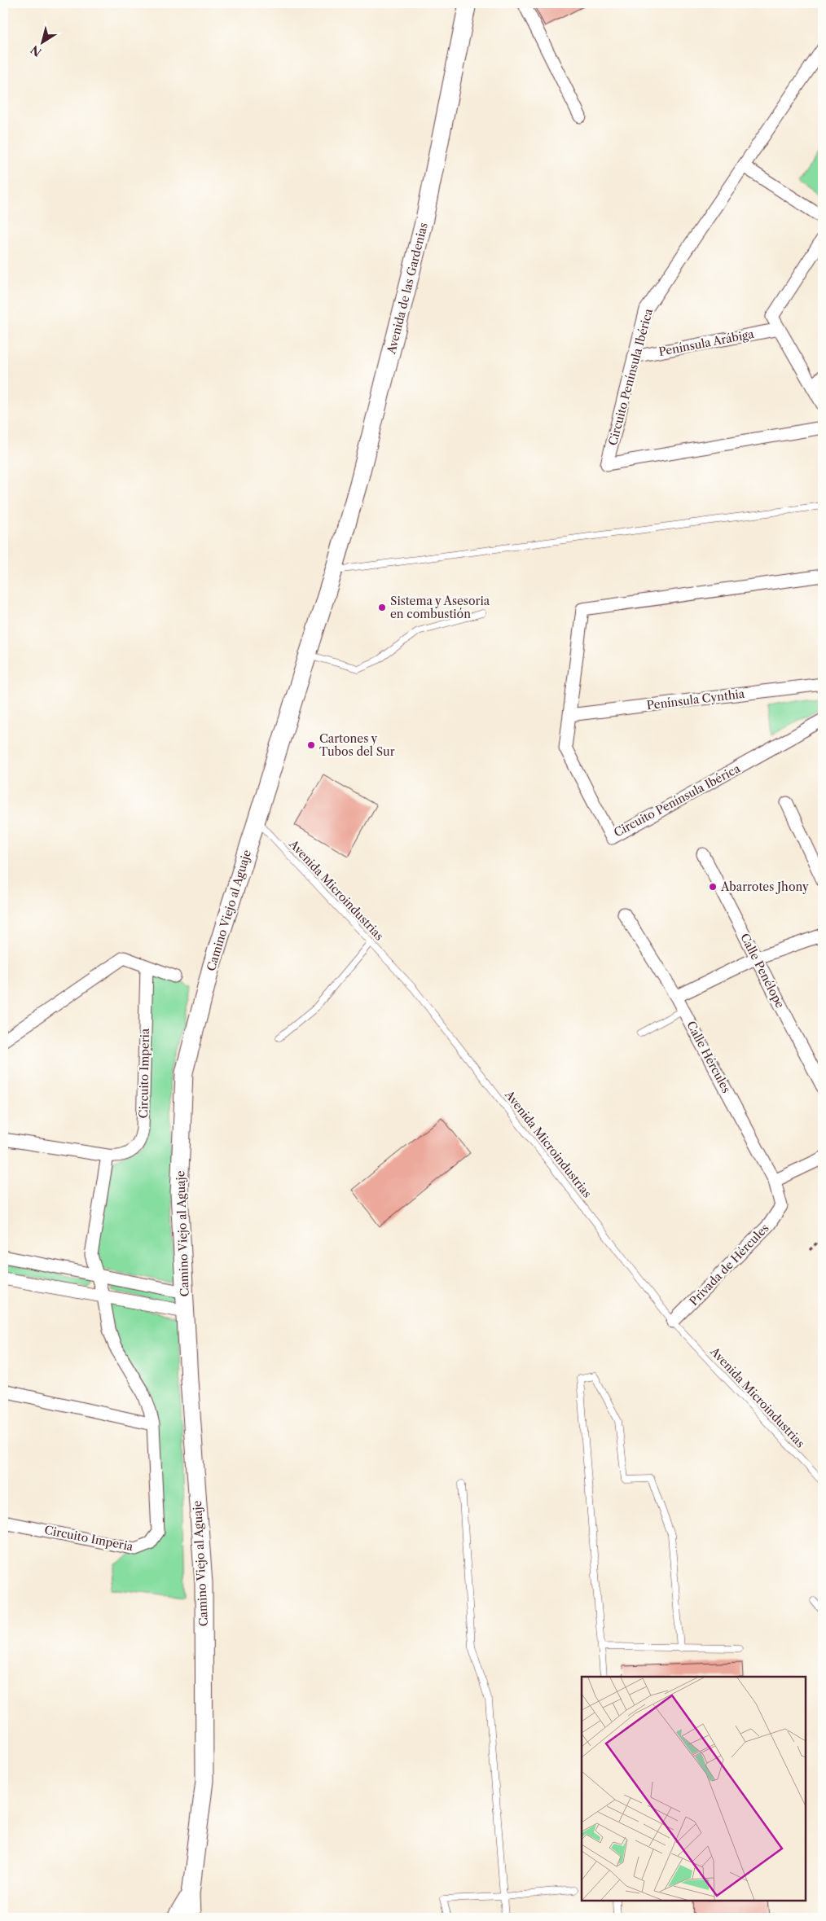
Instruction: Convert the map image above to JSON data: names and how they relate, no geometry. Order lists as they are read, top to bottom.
{
  "streets": {
    "street": [
      "Avenida de las Gardenias",
      "Península Arábiga",
      "Circuito Península Ibérica",
      "Península Cynthia",
      "Camino Viejo al Aguaje",
      "Calle Penélope",
      "Calle Hércules",
      "Circuito Imperia",
      "Privada de Hércules"
    ],
    "lane": ["Avenida Microindustrias"]
  },
  "crossings": [
    ["Avenida de las Gardenias", "Camino Viejo al Aguaje"],
    ["Península Arábiga", "Circuito Península Ibérica"],
    ["Circuito Península Ibérica", "Península Cynthia"],
    ["Avenida Microindustrias", "Camino Viejo al Aguaje"],
    ["Avenida Microindustrias", "Privada de Hércules"],
    ["Calle Hércules", "Privada de Hércules"]
  ],
  "places": ["Sistema y Asesoria en combustión", "Cartones y Tubos del Sur", "Abarrotes Jhony"],
  "north": "bottom left"
}
